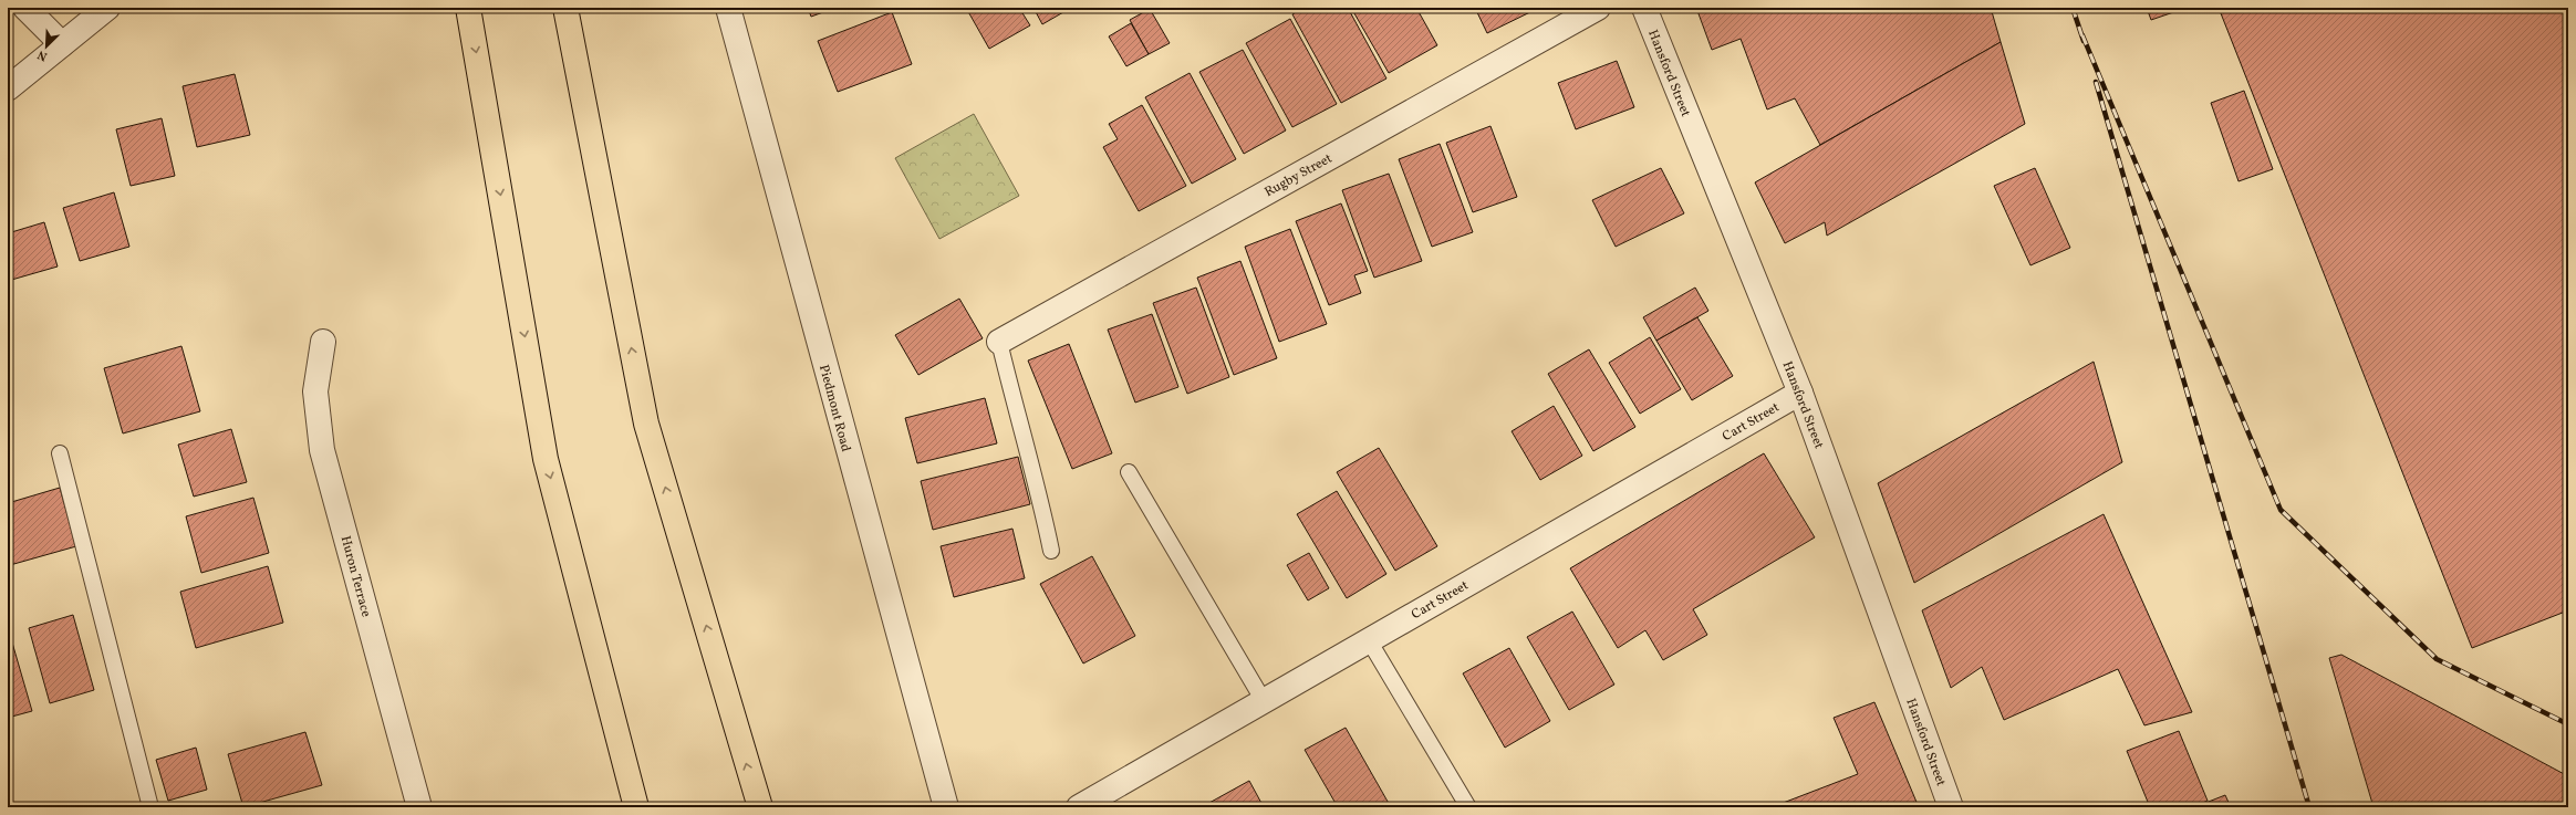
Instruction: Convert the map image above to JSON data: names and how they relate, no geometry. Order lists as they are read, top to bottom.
{
  "streets": {
    "street": [
      "Hansford Street",
      "Rugby Street",
      "Piedmont Road",
      "Cart Street",
      "Huron Terrace"
    ]
  },
  "crossings": [
    ["Hansford Street", "Cart Street"]
  ],
  "north": "bottom left"
}
